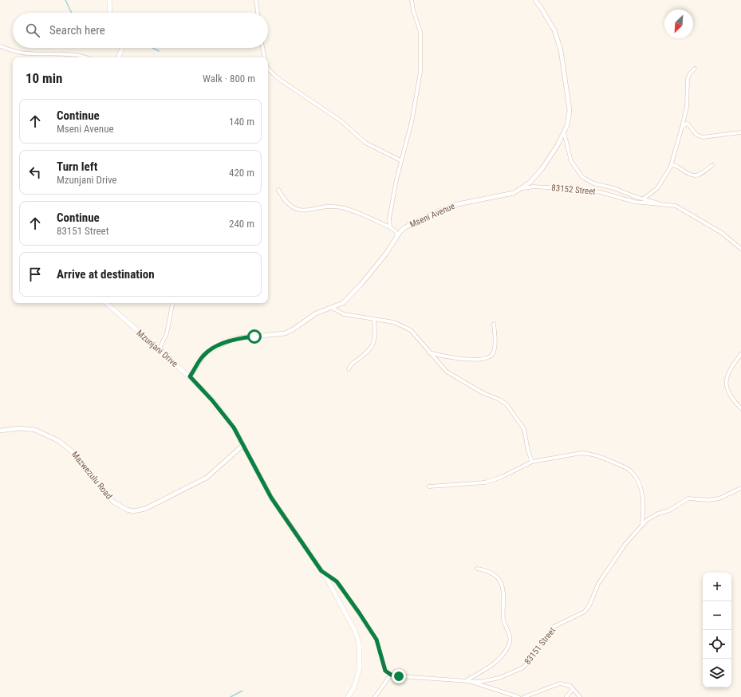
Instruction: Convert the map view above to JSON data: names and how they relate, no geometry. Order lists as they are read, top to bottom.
{
  "streets": {
    "main road": ["Mzunjani Drive"],
    "street": [
      "83152 Street",
      "Mseni Avenue",
      "Mazwezulu Road",
      "83151 Street"
    ]
  },
  "crossings": [
    ["83152 Street", "Mseni Avenue"],
    ["Mseni Avenue", "Mzunjani Drive"],
    ["Mzunjani Drive", "Mazwezulu Road"]
  ],
  "north": "bottom left",
  "page": {
    "search": "Search here",
    "heading": ["10 min", "Walk · 800 m"],
    "list": [
      ["Continue", "Mseni Avenue", "140 m"],
      ["Turn left", "Mzunjani Drive", "420 m"],
      ["Continue", "83151 Street", "240 m"],
      "Arrive at destination"
    ],
    "map_buttons": ["+", "−"]
  }
}
